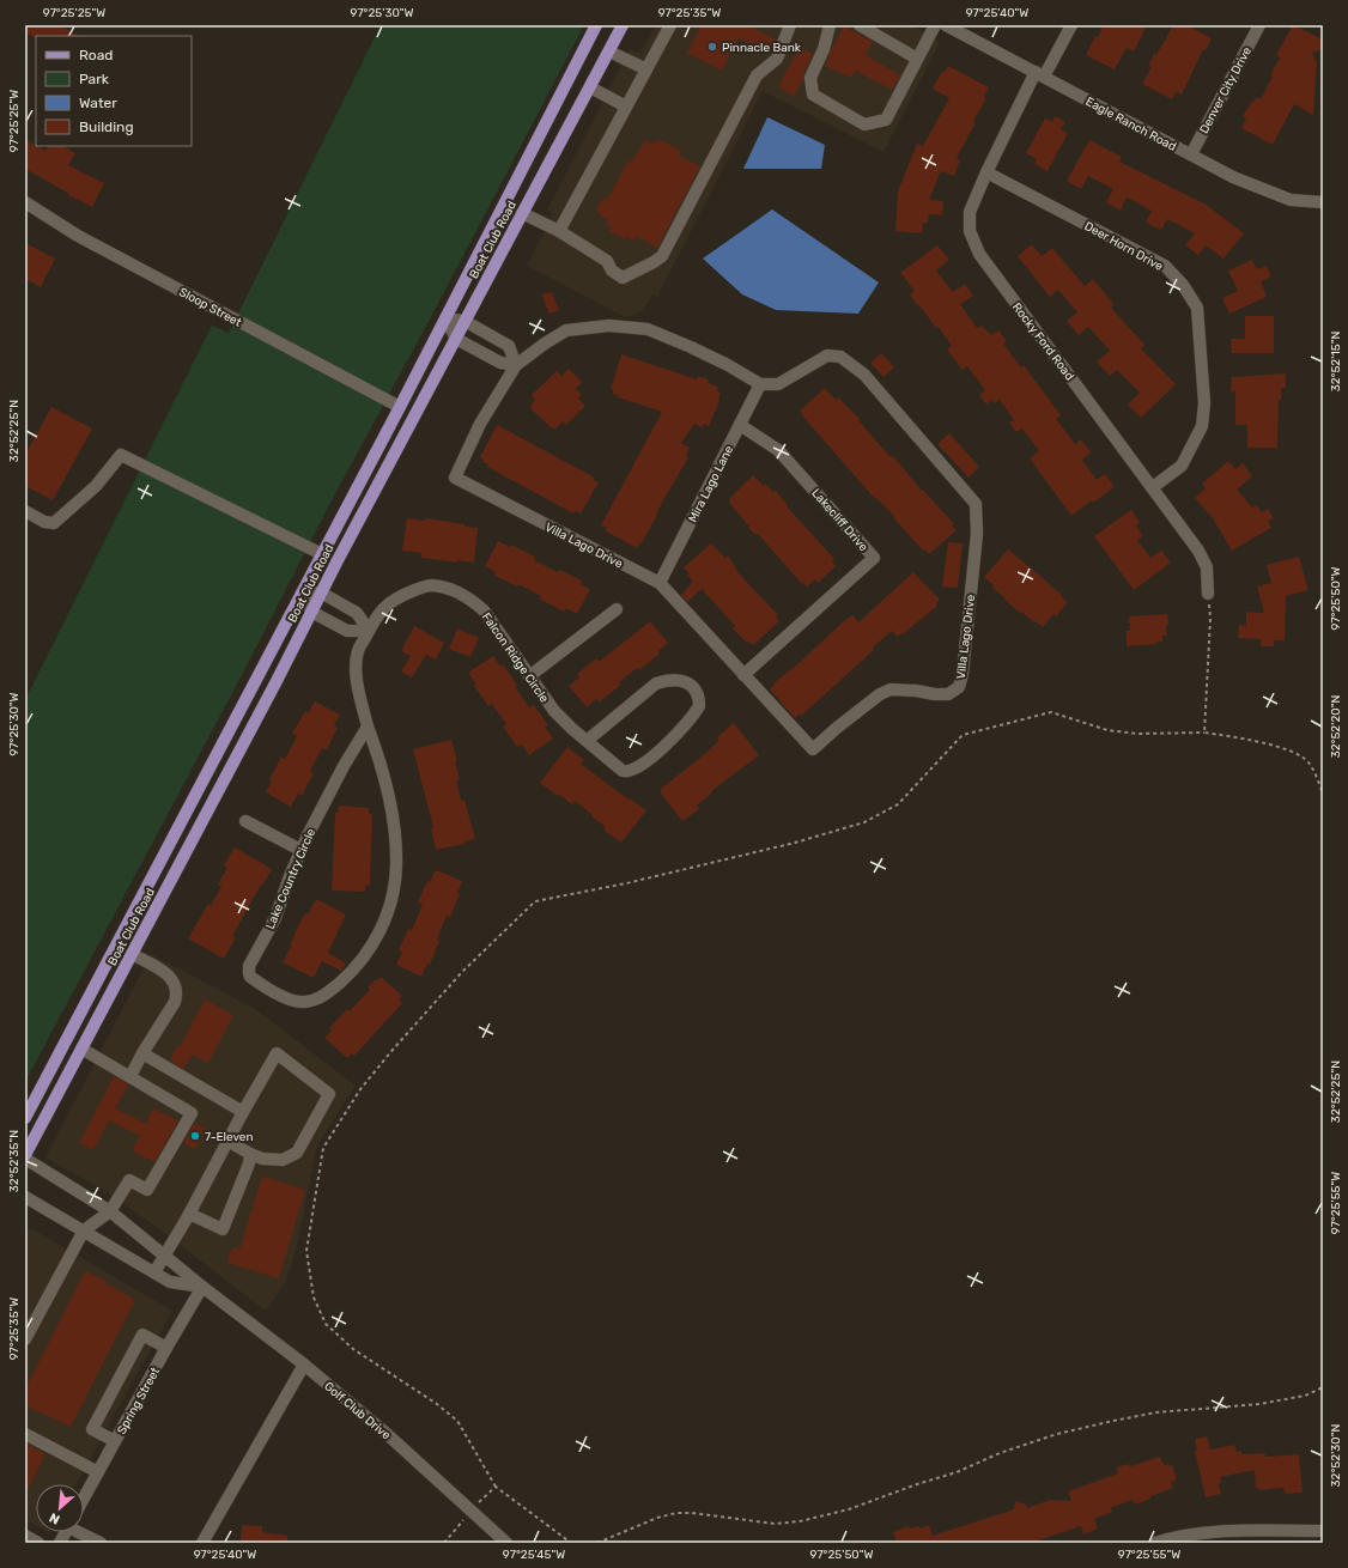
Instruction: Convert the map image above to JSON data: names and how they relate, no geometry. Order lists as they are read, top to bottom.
{
  "streets": {
    "main road": ["Boat Club Road"],
    "street": [
      "Denver City Drive",
      "Eagle Ranch Road",
      "Deer Horn Drive",
      "Sloop Street",
      "Rocky Ford Road",
      "Mira Lago Lane",
      "Lakecliff Drive",
      "Villa Lago Drive",
      "Falcon Ridge Circle",
      "Lake Country Circle",
      "Spring Street",
      "Golf Club Drive"
    ]
  },
  "crossings": [
    ["Denver City Drive", "Eagle Ranch Road"],
    ["Eagle Ranch Road", "Rocky Ford Road"],
    ["Boat Club Road", "Sloop Street"],
    ["Boat Club Road", "Golf Club Drive"],
    ["Deer Horn Drive", "Rocky Ford Road"],
    ["Mira Lago Lane", "Lakecliff Drive"],
    ["Mira Lago Lane", "Villa Lago Drive"],
    ["Lakecliff Drive", "Villa Lago Drive"],
    ["Falcon Ridge Circle", "Lake Country Circle"],
    ["Spring Street", "Golf Club Drive"]
  ],
  "places": ["Pinnacle Bank", "7-Eleven"],
  "legend": [
    "Road",
    "Park",
    "Water",
    "Building"
  ],
  "north": "bottom left",
  "coordinates": [
    "97°25'25\"W",
    "97°25'30\"W",
    "97°25'35\"W",
    "97°25'40\"W",
    "32°52'15\"N",
    "32°52'25\"N",
    "97°25'50\"W",
    "32°52'20\"N",
    "32°52'35\"N",
    "97°25'55\"W",
    "32°52'30\"N",
    "97°25'45\"W"
  ]
}
